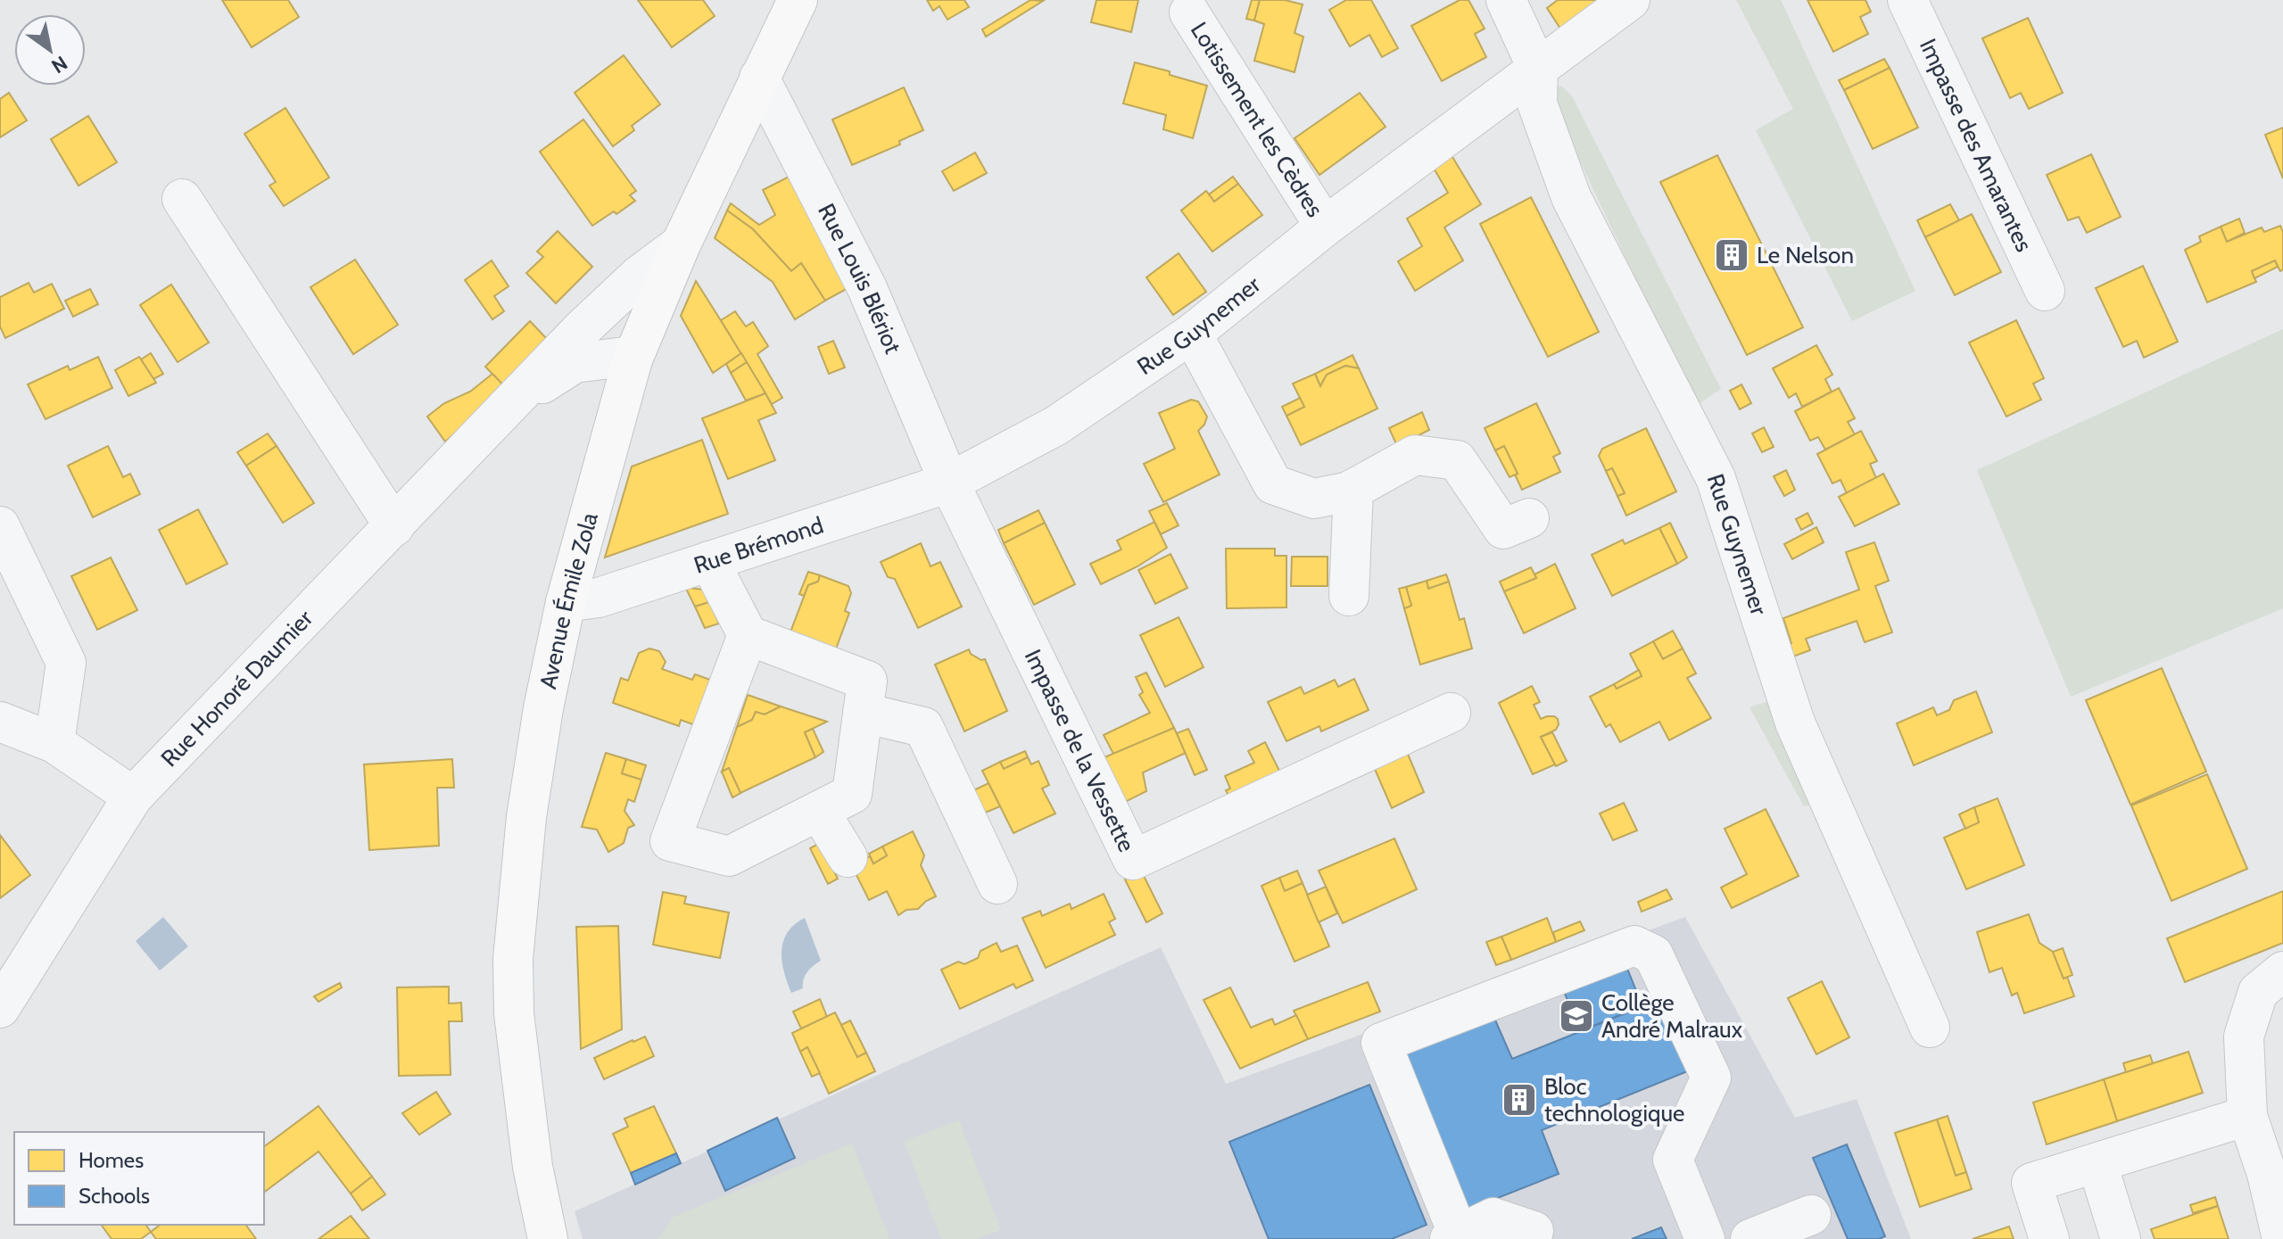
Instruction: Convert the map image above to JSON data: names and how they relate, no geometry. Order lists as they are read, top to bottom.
{
  "streets": {
    "main road": ["Avenue Émile Zola"],
    "street": [
      "Lotissement les Cèdres",
      "Impasse des Amarantes",
      "Rue Louis Blériot",
      "Rue Guynemer",
      "Rue Brémond",
      "Rue Honoré Daumier",
      "Impasse de la Vessette"
    ]
  },
  "crossings": [
    ["Lotissement les Cèdres", "Rue Guynemer"],
    ["Rue Louis Blériot", "Rue Guynemer"],
    ["Rue Louis Blériot", "Rue Brémond"],
    ["Rue Louis Blériot", "Avenue Émile Zola"],
    ["Rue Louis Blériot", "Impasse de la Vessette"],
    ["Rue Guynemer", "Rue Brémond"],
    ["Rue Guynemer", "Impasse de la Vessette"],
    ["Rue Brémond", "Avenue Émile Zola"],
    ["Rue Brémond", "Impasse de la Vessette"],
    ["Avenue Émile Zola", "Rue Honoré Daumier"]
  ],
  "places": {
    "building": ["Le Nelson", "Bloc technologique"],
    "school or university": ["Collège André Malraux"]
  },
  "legend": ["Homes", "Schools"],
  "north": "bottom right"
}
